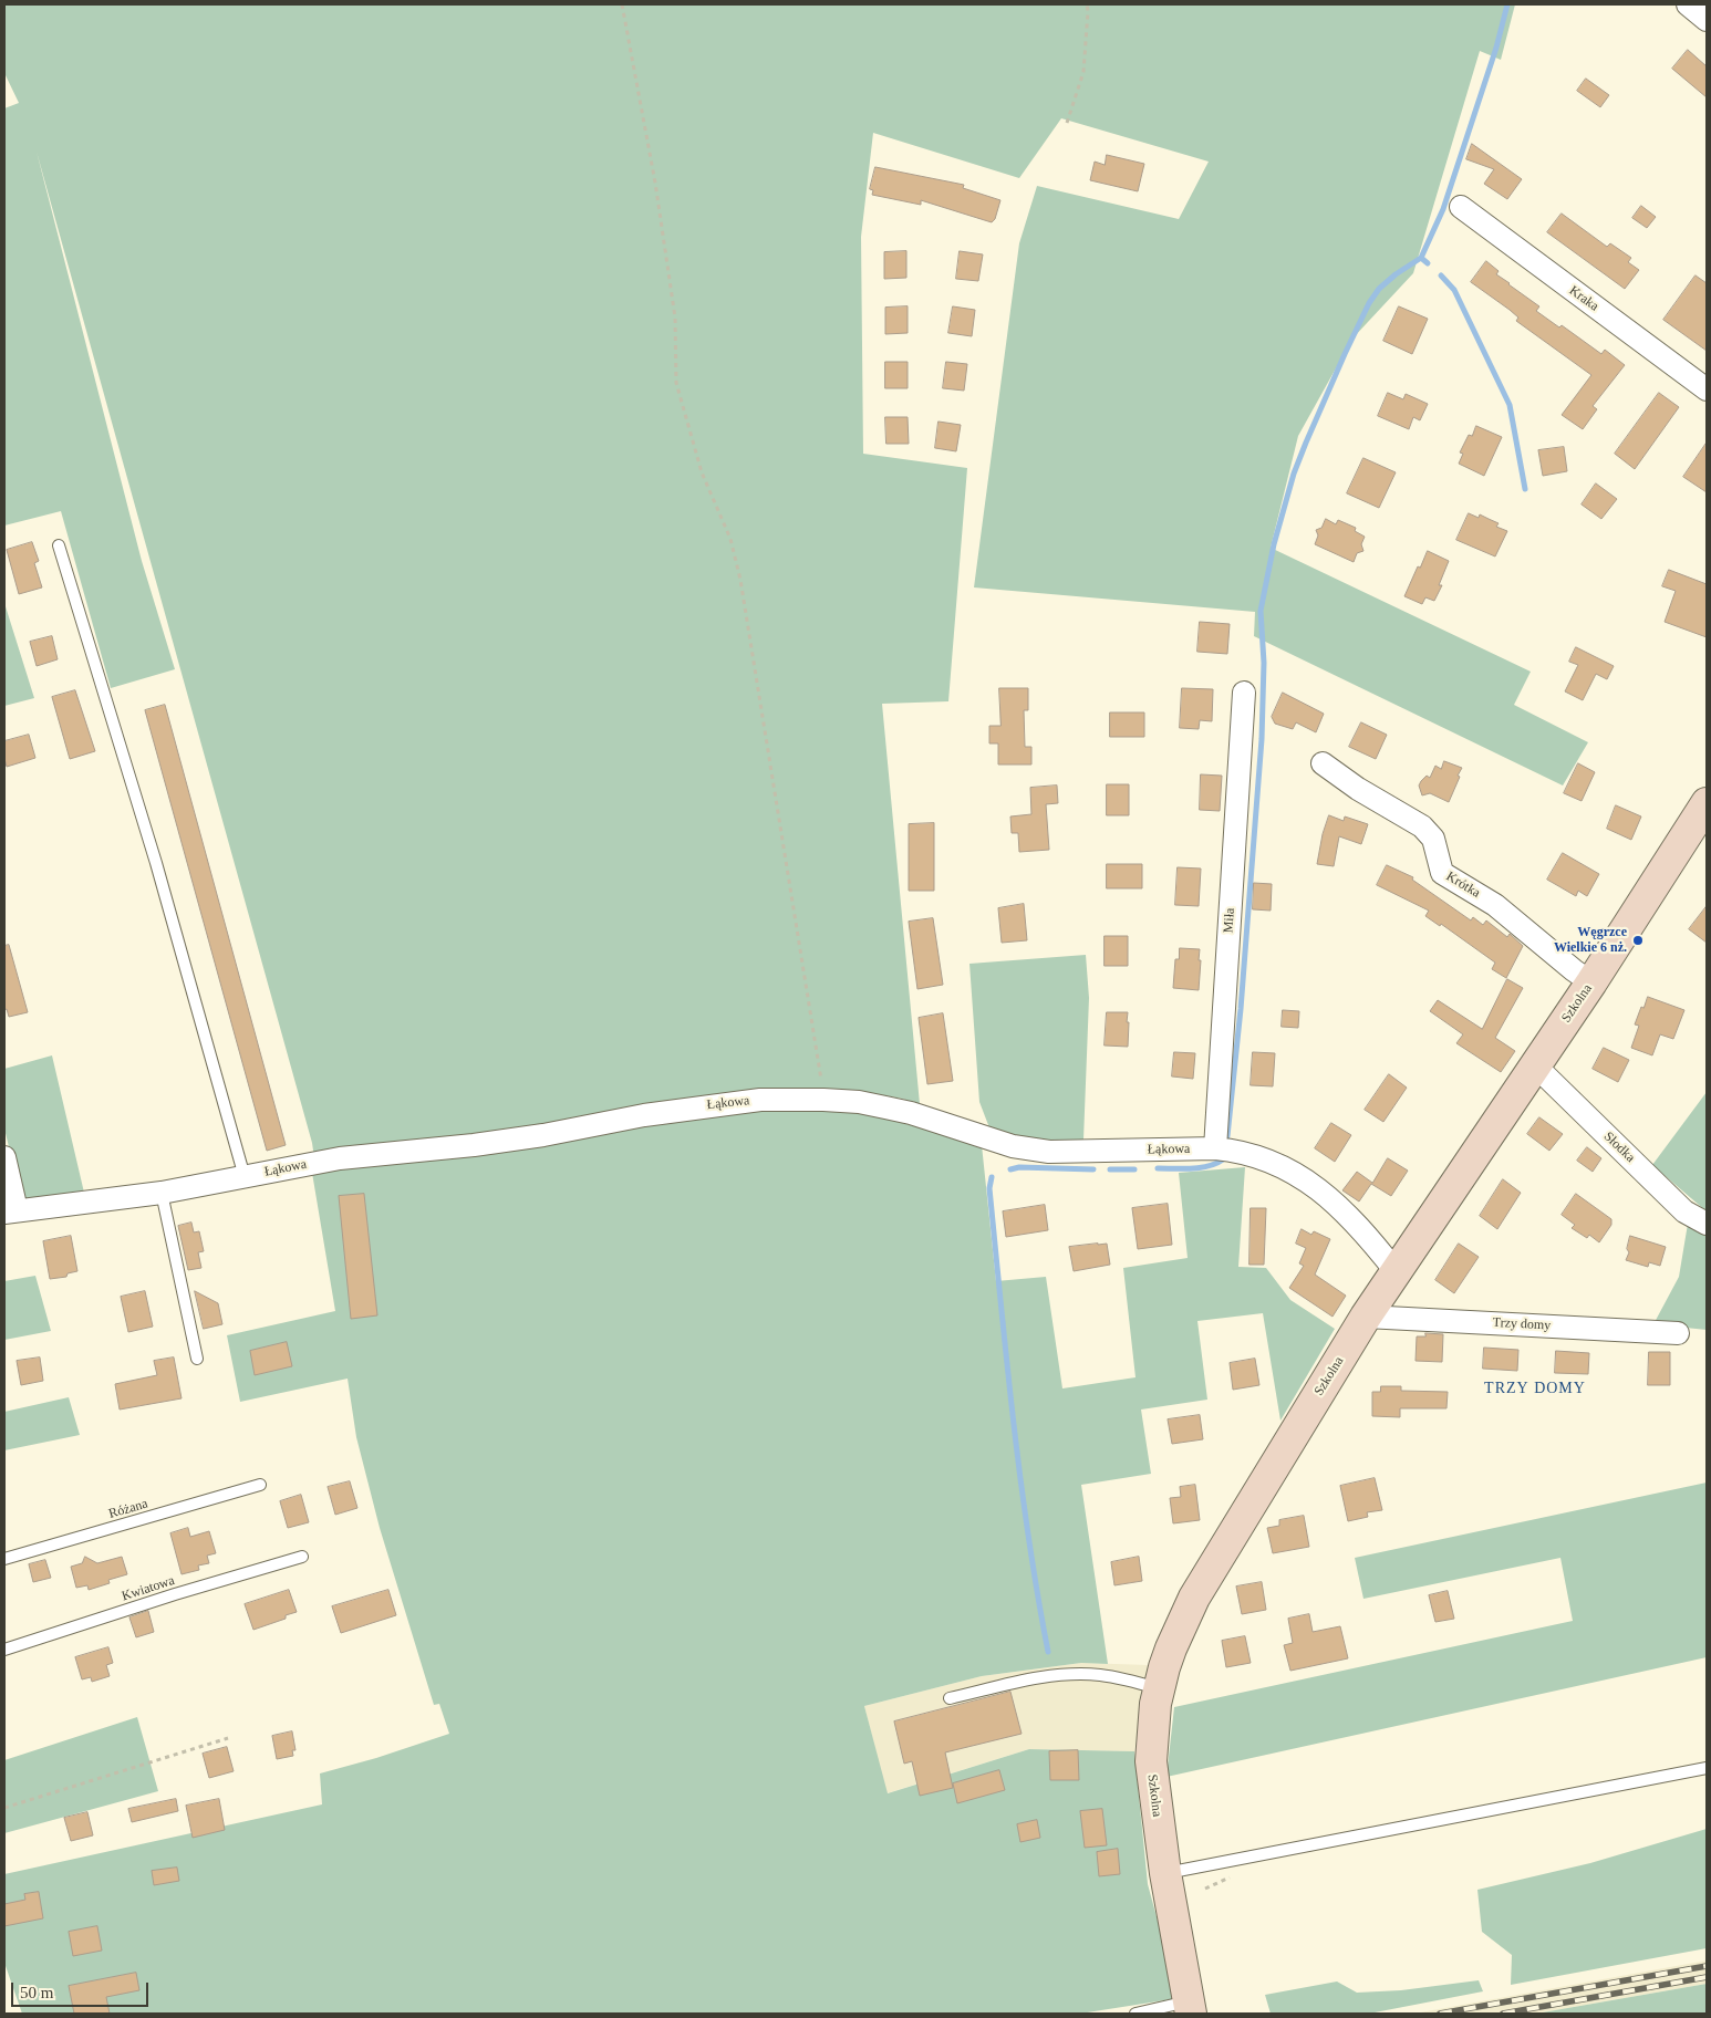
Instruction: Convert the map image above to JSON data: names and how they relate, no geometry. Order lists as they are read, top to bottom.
{
  "streets": {
    "street": [
      "Kraka",
      "Krótka",
      "Miła",
      "Szkolna",
      "Łąkowa",
      "Słodka",
      "Trzy domy"
    ],
    "lane": ["Różana", "Kwiatowa"]
  },
  "crossings": [
    ["Krótka", "Szkolna"],
    ["Miła", "Łąkowa"],
    ["Szkolna", "Łąkowa"],
    ["Szkolna", "Słodka"],
    ["Szkolna", "Trzy domy"]
  ],
  "districts": ["TRZY DOMY"],
  "places": ["Węgrzce Wielkie 6 nż."],
  "scale_bar": "50 m"
}
